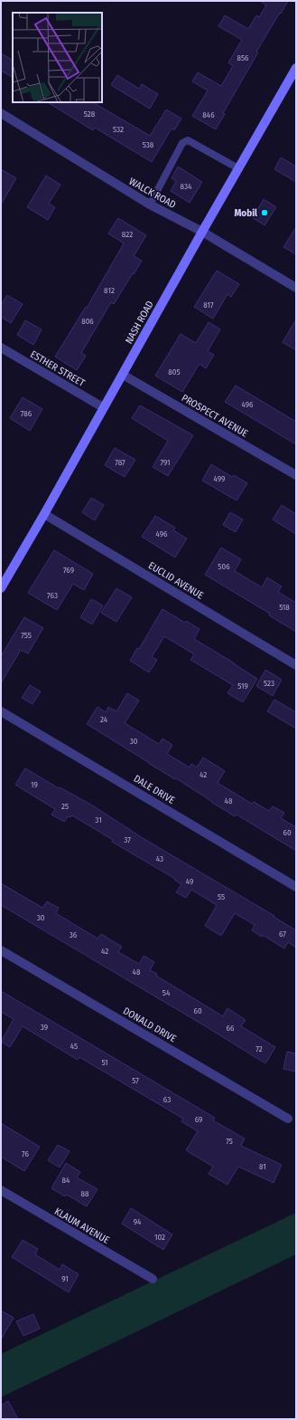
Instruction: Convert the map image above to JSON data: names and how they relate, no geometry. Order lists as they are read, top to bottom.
{
  "streets": {
    "main road": ["NASH ROAD"],
    "street": [
      "WALCK ROAD",
      "ESTHER STREET",
      "PROSPECT AVENUE",
      "EUCLID AVENUE",
      "DALE DRIVE",
      "DONALD DRIVE",
      "KLAUM AVENUE"
    ]
  },
  "crossings": [
    ["WALCK ROAD", "NASH ROAD"],
    ["NASH ROAD", "ESTHER STREET"],
    ["NASH ROAD", "PROSPECT AVENUE"],
    ["NASH ROAD", "EUCLID AVENUE"]
  ],
  "places": ["Mobil"],
  "house_numbers": [
    "856",
    "528",
    "846",
    "532",
    "538",
    "834",
    "822",
    "812",
    "817",
    "806",
    "805",
    "496",
    "786",
    "787",
    "791",
    "499",
    "496",
    "506",
    "769",
    "763",
    "518",
    "755",
    "523",
    "519",
    "24",
    "30",
    "42",
    "19",
    "48",
    "25",
    "31",
    "60",
    "37",
    "43",
    "49",
    "55",
    "30",
    "67",
    "36",
    "42",
    "48",
    "54",
    "60",
    "39",
    "66",
    "45",
    "72",
    "51",
    "57",
    "63",
    "69",
    "75",
    "76",
    "81",
    "84",
    "88",
    "94",
    "102",
    "91"
  ]
}
